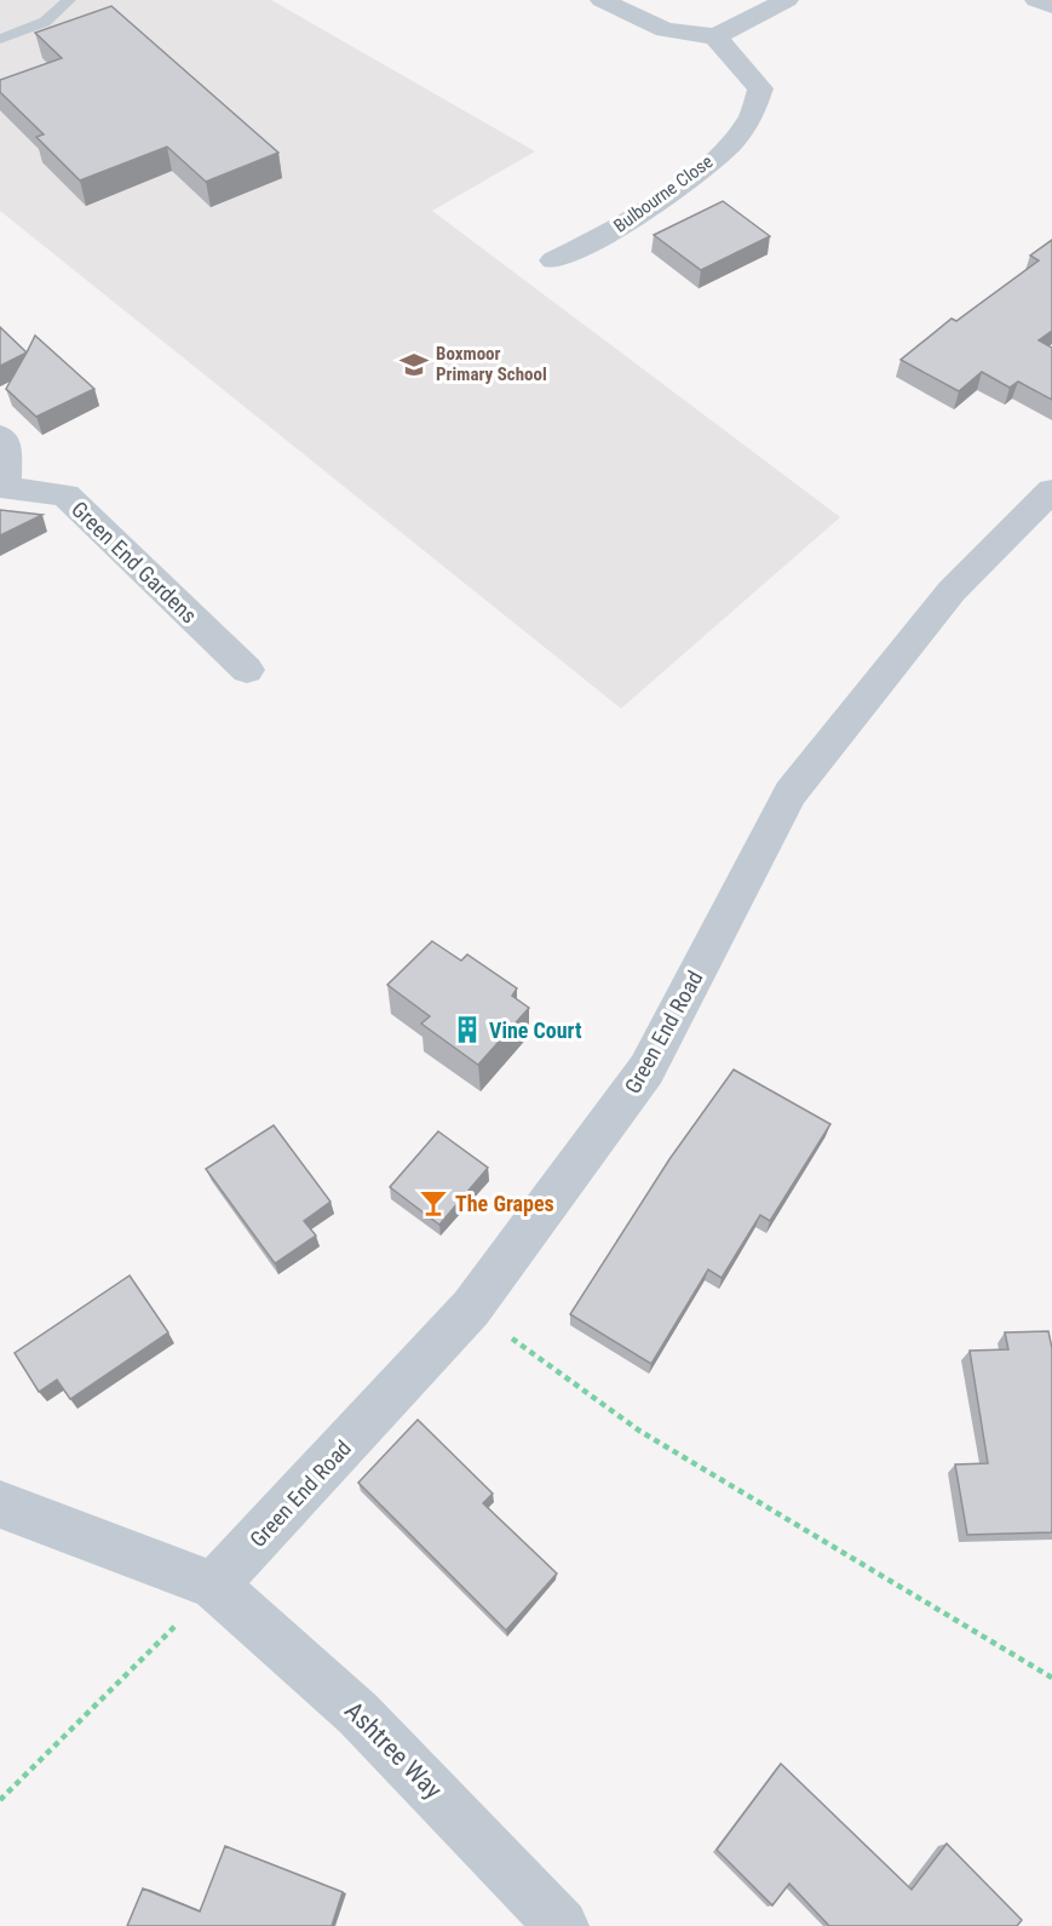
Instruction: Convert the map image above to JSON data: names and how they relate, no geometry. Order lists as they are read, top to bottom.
{
  "streets": {
    "street": [
      "Bulbourne Close",
      "Green End Gardens",
      "Green End Road",
      "Ashtree Way"
    ]
  },
  "crossings": [
    ["Green End Road", "Ashtree Way"]
  ],
  "places": {
    "school or university": ["Boxmoor Primary School"],
    "building": ["Vine Court"],
    "bar": ["The Grapes"]
  }
}
